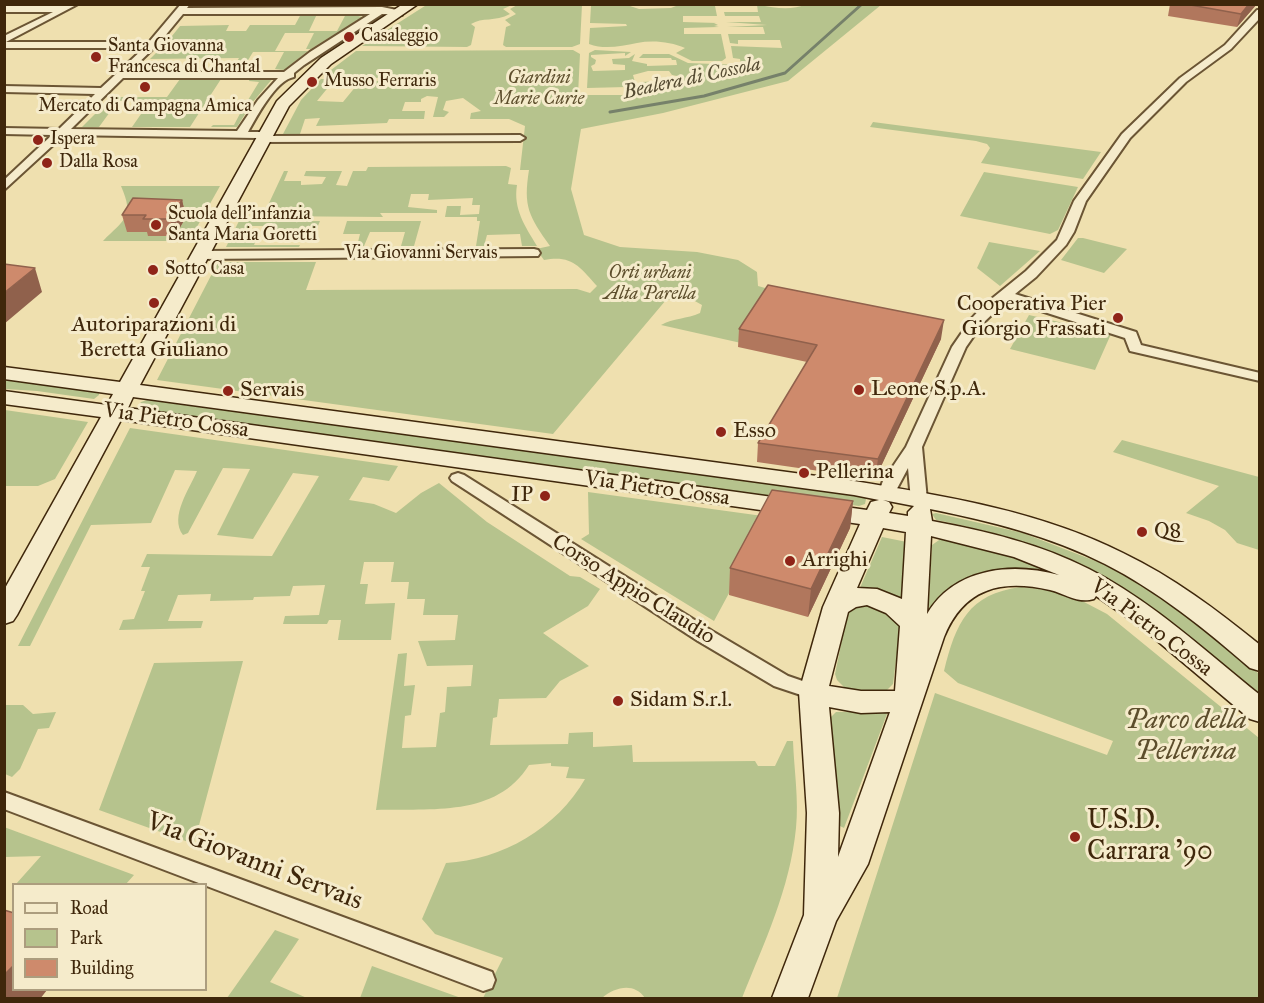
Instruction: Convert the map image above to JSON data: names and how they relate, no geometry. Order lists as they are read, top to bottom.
{
  "streets": {
    "main road": ["Via Pietro Cossa"],
    "street": ["Via Giovanni Servais", "Corso Appio Claudio"]
  },
  "water": ["Bealera di Cossola"],
  "parks": ["Giardini Marie Curie", "Orti urbani Alta Parella", "Parco della Pellerina"],
  "places": [
    "Casaleggio",
    "Santa Giovanna Francesca di Chantal",
    "Musso Ferraris",
    "Mercato di Campagna Amica",
    "Ispera",
    "Dalla Rosa",
    "Scuola dell'infanzia Santa Maria Goretti",
    "Sotto Casa",
    "Autoriparazioni di Beretta Giuliano",
    "Cooperativa Pier Giorgio Frassati",
    "Leone S.p.A.",
    "Servais",
    "Esso",
    "Pellerina",
    "IP",
    "Q8",
    "Arrighi",
    "Sidam S.r.l.",
    "U.S.D. Carrara '90"
  ],
  "legend": ["Road", "Park", "Building"]
}
